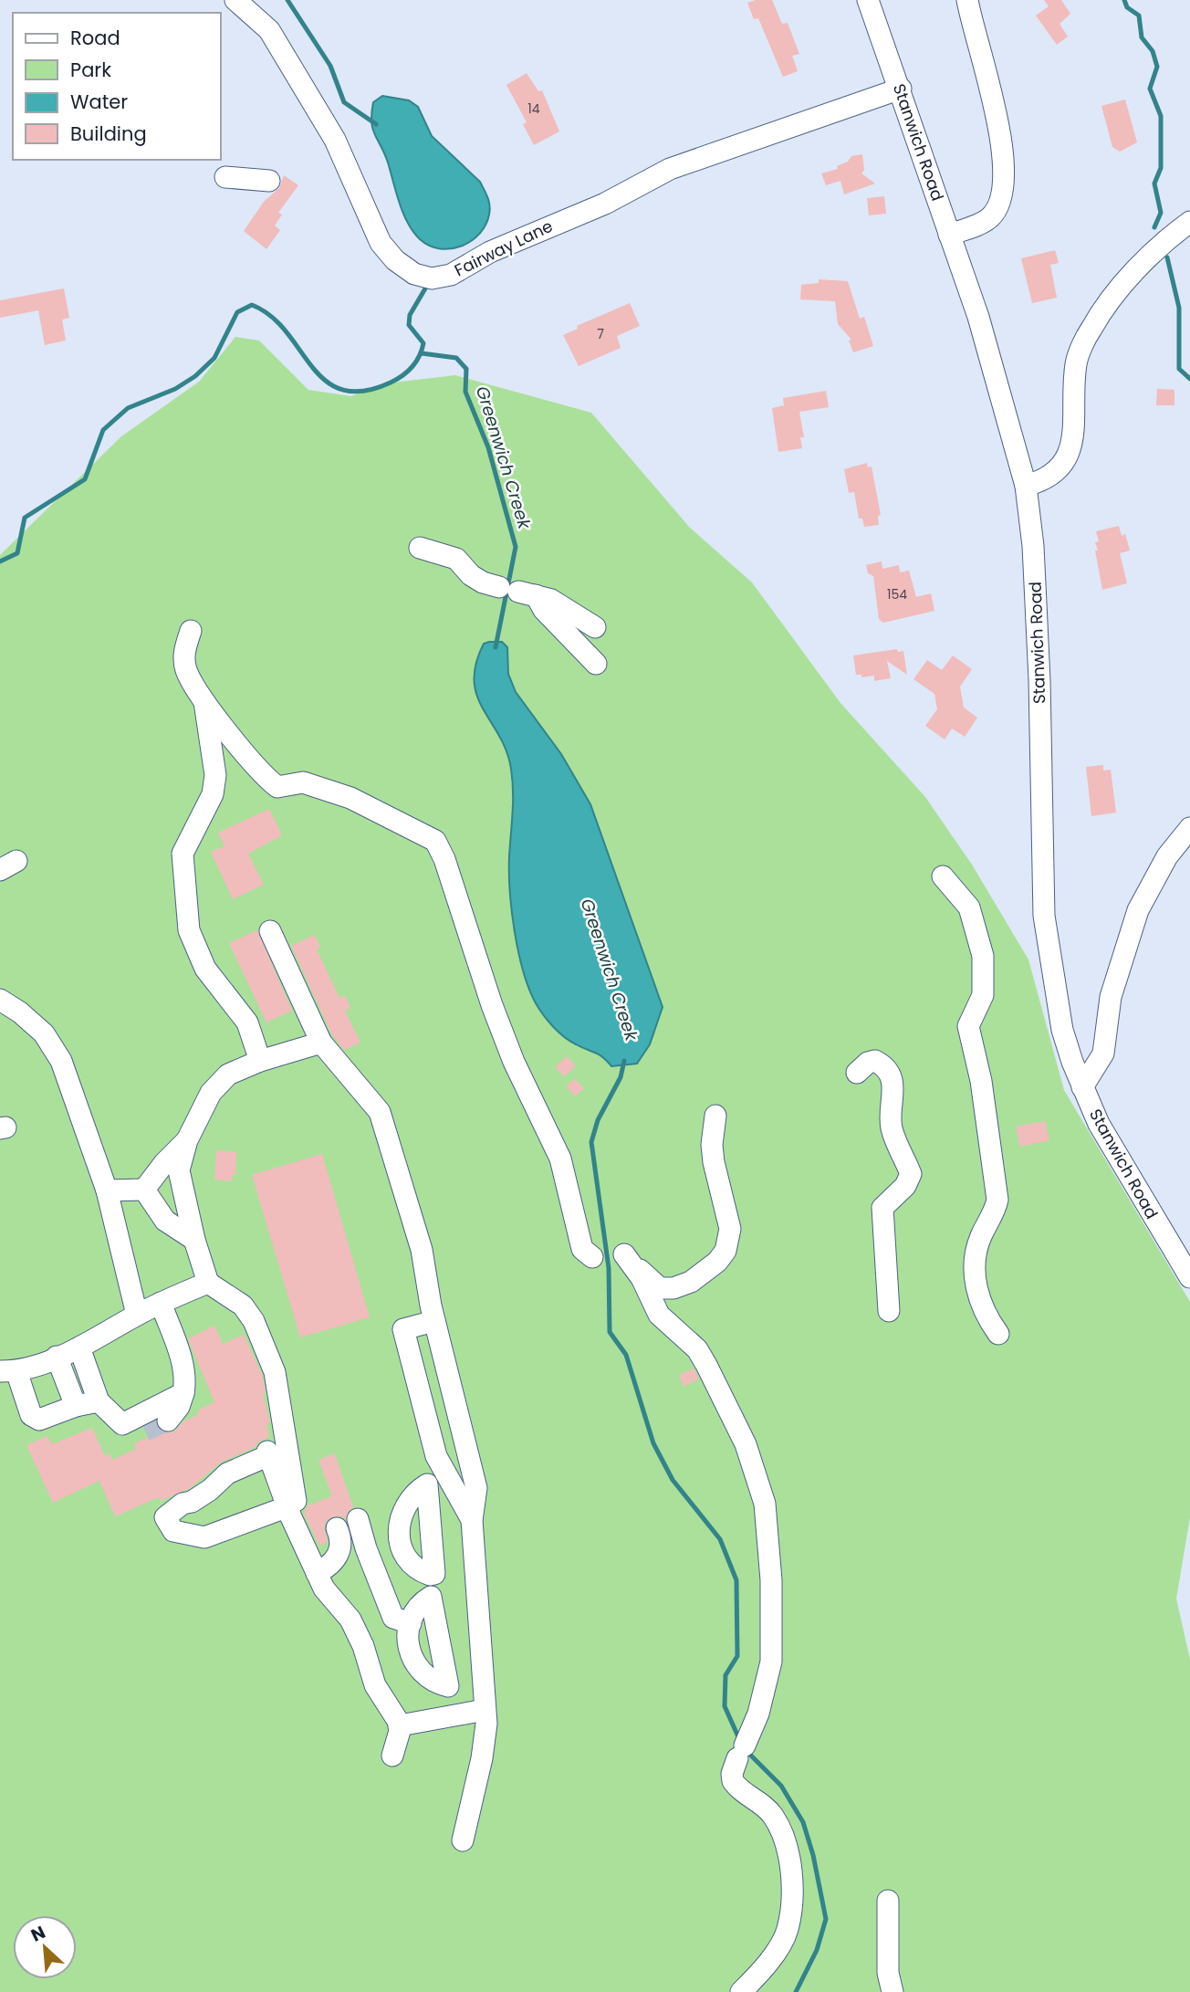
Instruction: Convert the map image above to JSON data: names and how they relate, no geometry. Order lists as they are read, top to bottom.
{
  "streets": {
    "street": ["Stanwich Road", "Fairway Lane"]
  },
  "crossings": [
    ["Stanwich Road", "Fairway Lane"]
  ],
  "water": ["Greenwich Creek"],
  "house_numbers": ["14", "7", "154"],
  "legend": [
    "Road",
    "Park",
    "Water",
    "Building"
  ],
  "north": "top left"
}
